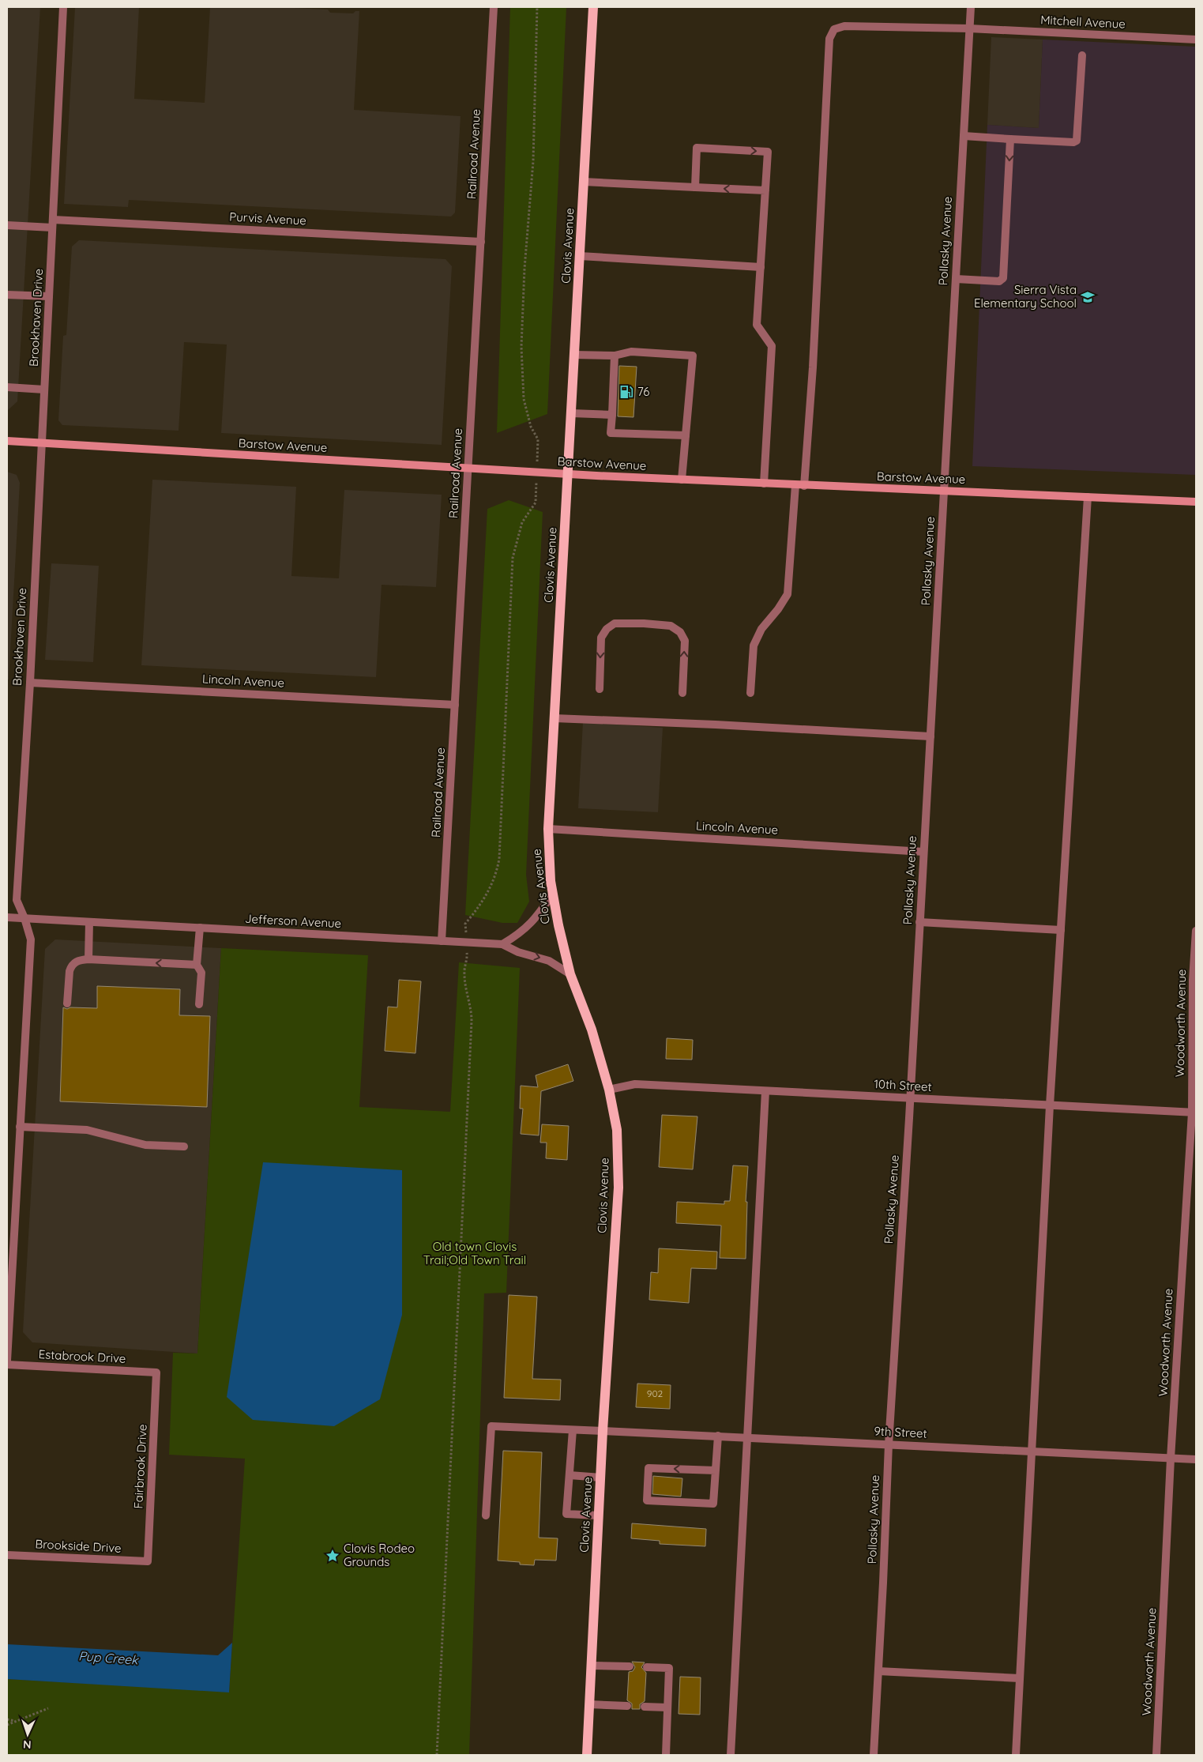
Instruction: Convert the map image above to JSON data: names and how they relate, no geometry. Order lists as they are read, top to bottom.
{
  "streets": {
    "main road": ["Clovis Avenue", "Barstow Avenue"],
    "street": [
      "Mitchell Avenue",
      "Railroad Avenue",
      "Purvis Avenue",
      "Pollasky Avenue",
      "Brookhaven Drive",
      "Lincoln Avenue",
      "Jefferson Avenue",
      "Woodworth Avenue",
      "10th Street",
      "Estabrook Drive",
      "9th Street",
      "Fairbrook Drive",
      "Brookside Drive"
    ]
  },
  "crossings": [
    ["Mitchell Avenue", "Pollasky Avenue"],
    ["Mitchell Avenue", "Barstow Avenue"],
    ["Railroad Avenue", "Purvis Avenue"],
    ["Railroad Avenue", "Barstow Avenue"],
    ["Railroad Avenue", "Lincoln Avenue"],
    ["Railroad Avenue", "Jefferson Avenue"],
    ["Purvis Avenue", "Brookhaven Drive"],
    ["Pollasky Avenue", "Barstow Avenue"],
    ["Pollasky Avenue", "Lincoln Avenue"],
    ["Pollasky Avenue", "10th Street"],
    ["Pollasky Avenue", "9th Street"],
    ["Clovis Avenue", "Barstow Avenue"],
    ["Clovis Avenue", "Lincoln Avenue"],
    ["Clovis Avenue", "Jefferson Avenue"],
    ["Clovis Avenue", "10th Street"],
    ["Clovis Avenue", "9th Street"],
    ["Brookhaven Drive", "Barstow Avenue"],
    ["Brookhaven Drive", "Lincoln Avenue"],
    ["Brookhaven Drive", "Jefferson Avenue"],
    ["Woodworth Avenue", "10th Street"],
    ["Woodworth Avenue", "9th Street"],
    ["Estabrook Drive", "Fairbrook Drive"],
    ["Fairbrook Drive", "Brookside Drive"]
  ],
  "water": ["Pup Creek"],
  "parks": ["Old town Clovis Trail;Old Town Trail"],
  "places": {
    "school or university": ["Sierra Vista Elementary School"],
    "fuel station": ["76"],
    "place": ["Clovis Rodeo Grounds"]
  },
  "house_numbers": ["902"],
  "north": "bottom"
}
